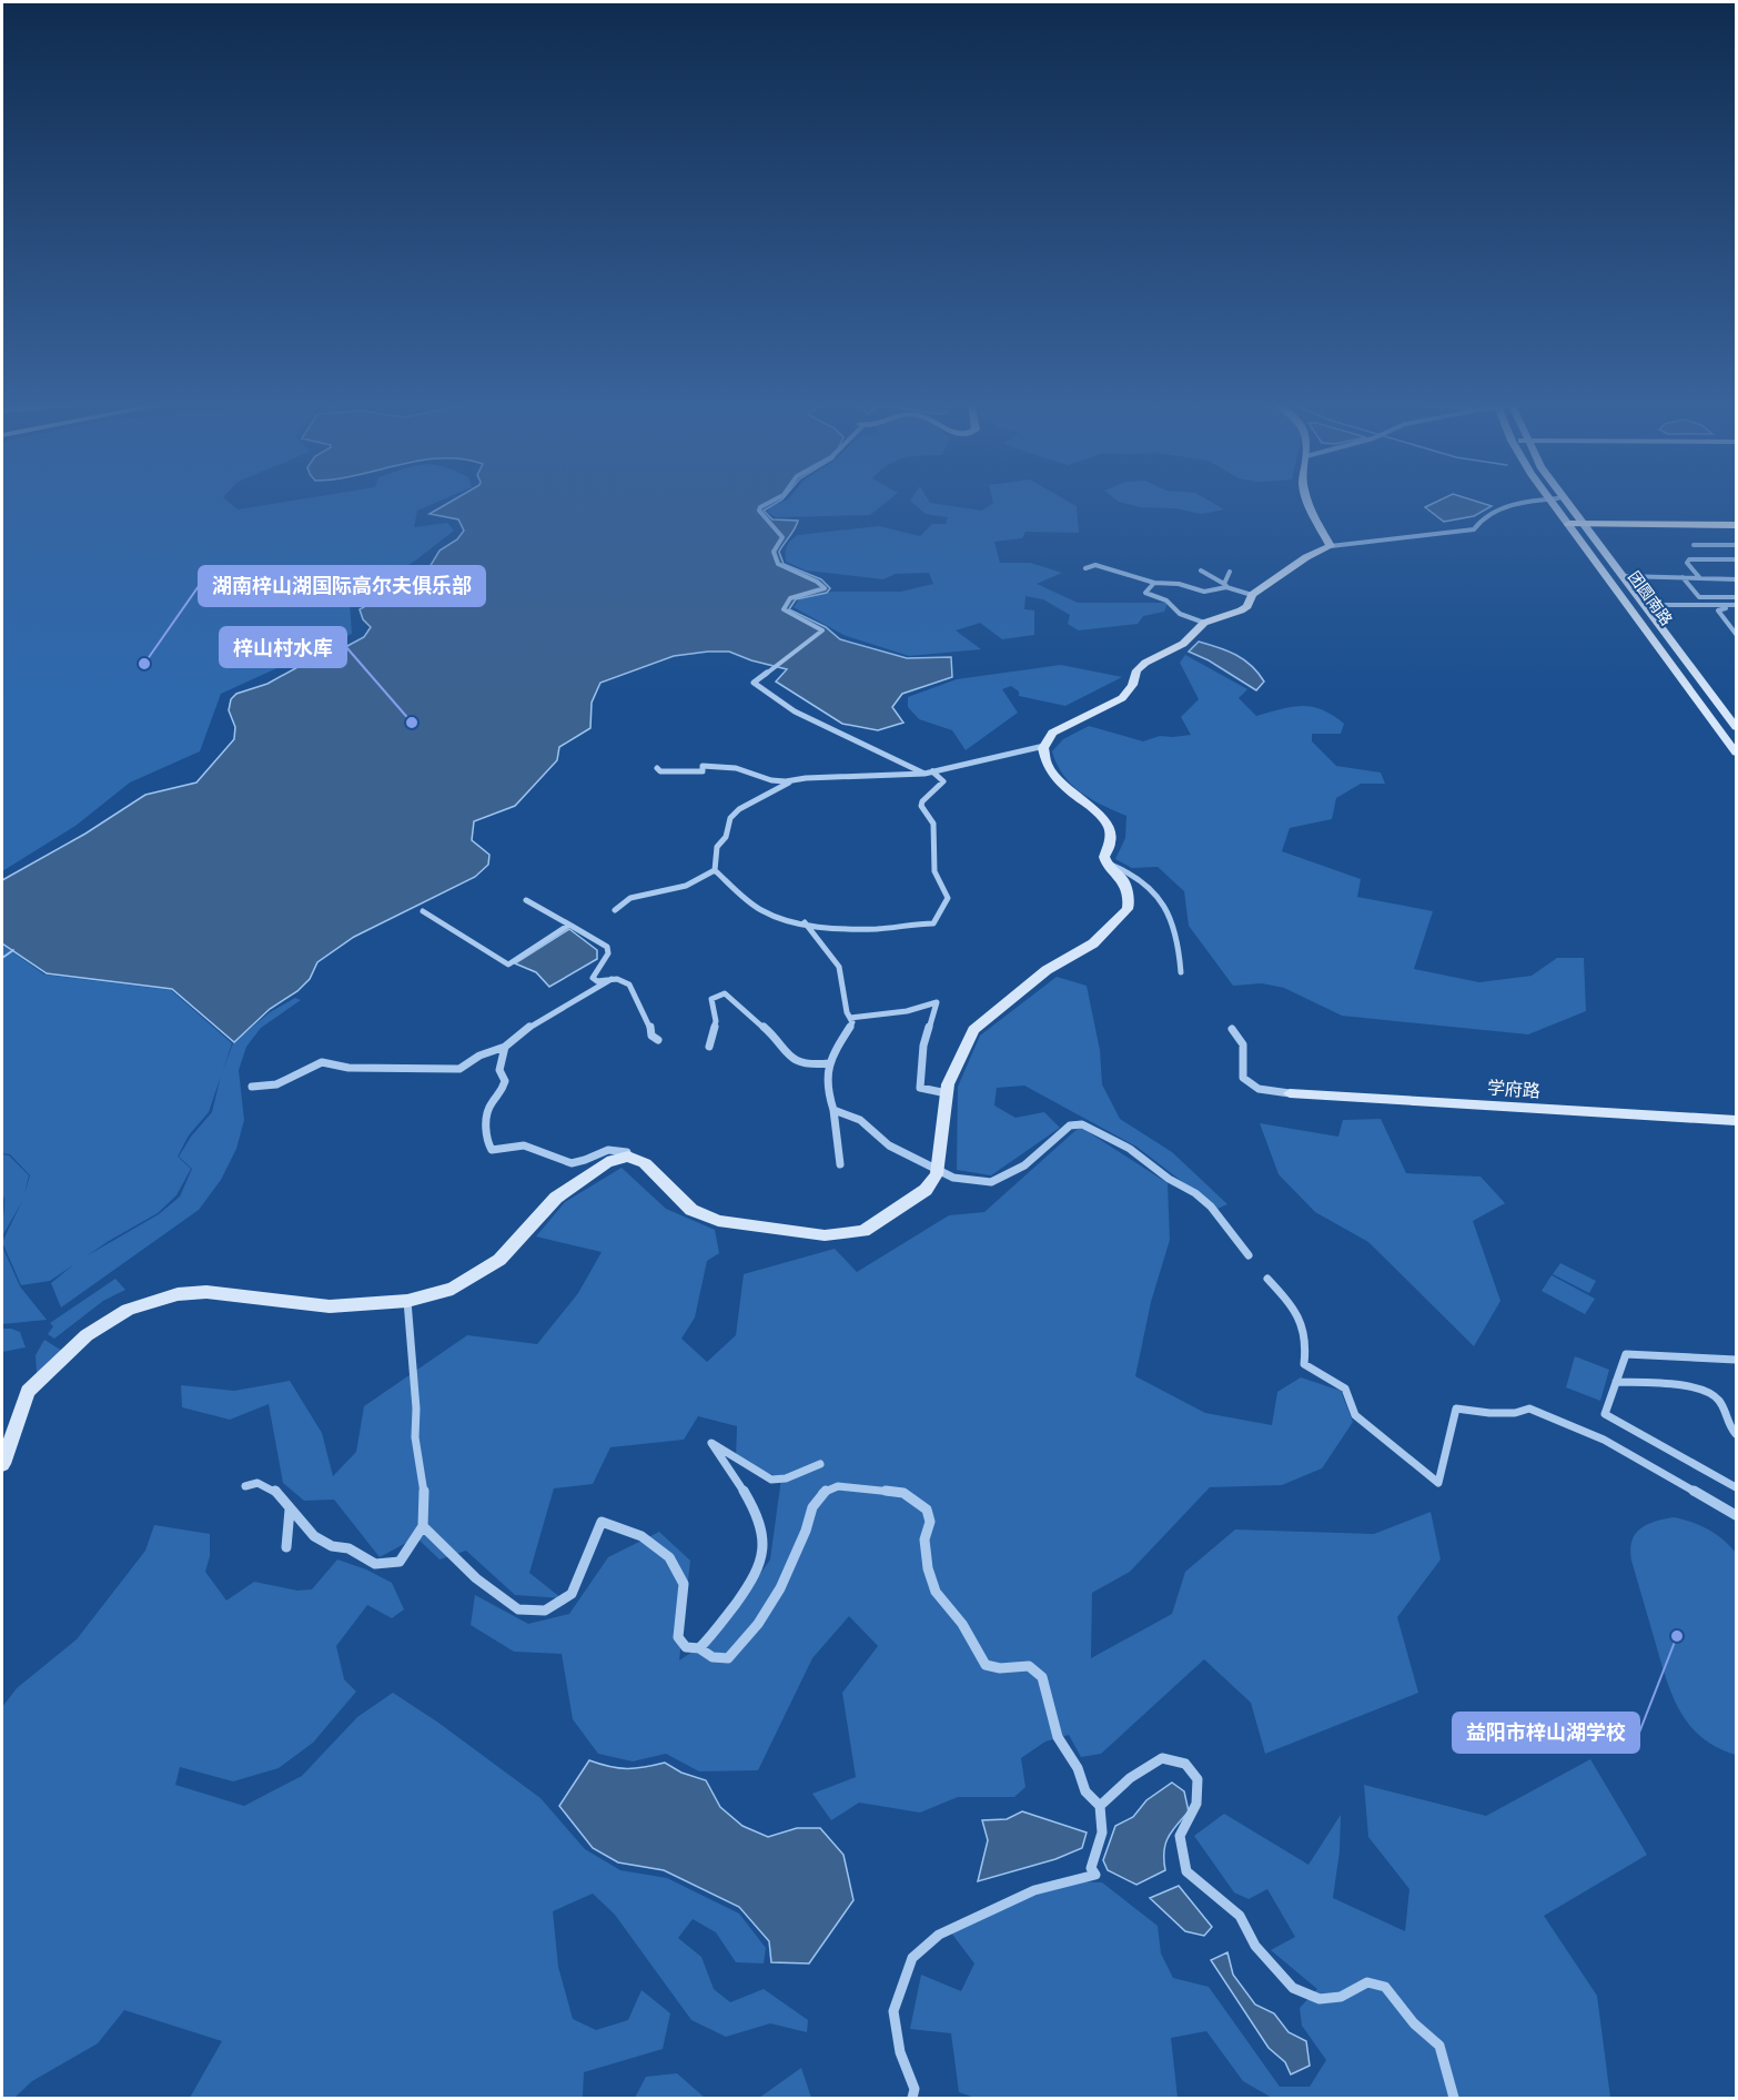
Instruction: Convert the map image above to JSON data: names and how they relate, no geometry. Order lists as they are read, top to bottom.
{
  "streets": {
    "street": ["团圆南路", "学府路"]
  },
  "places": ["湖南梓山湖国际高尔夫俱乐部", "梓山村水库", "益阳市梓山湖学校"]
}
